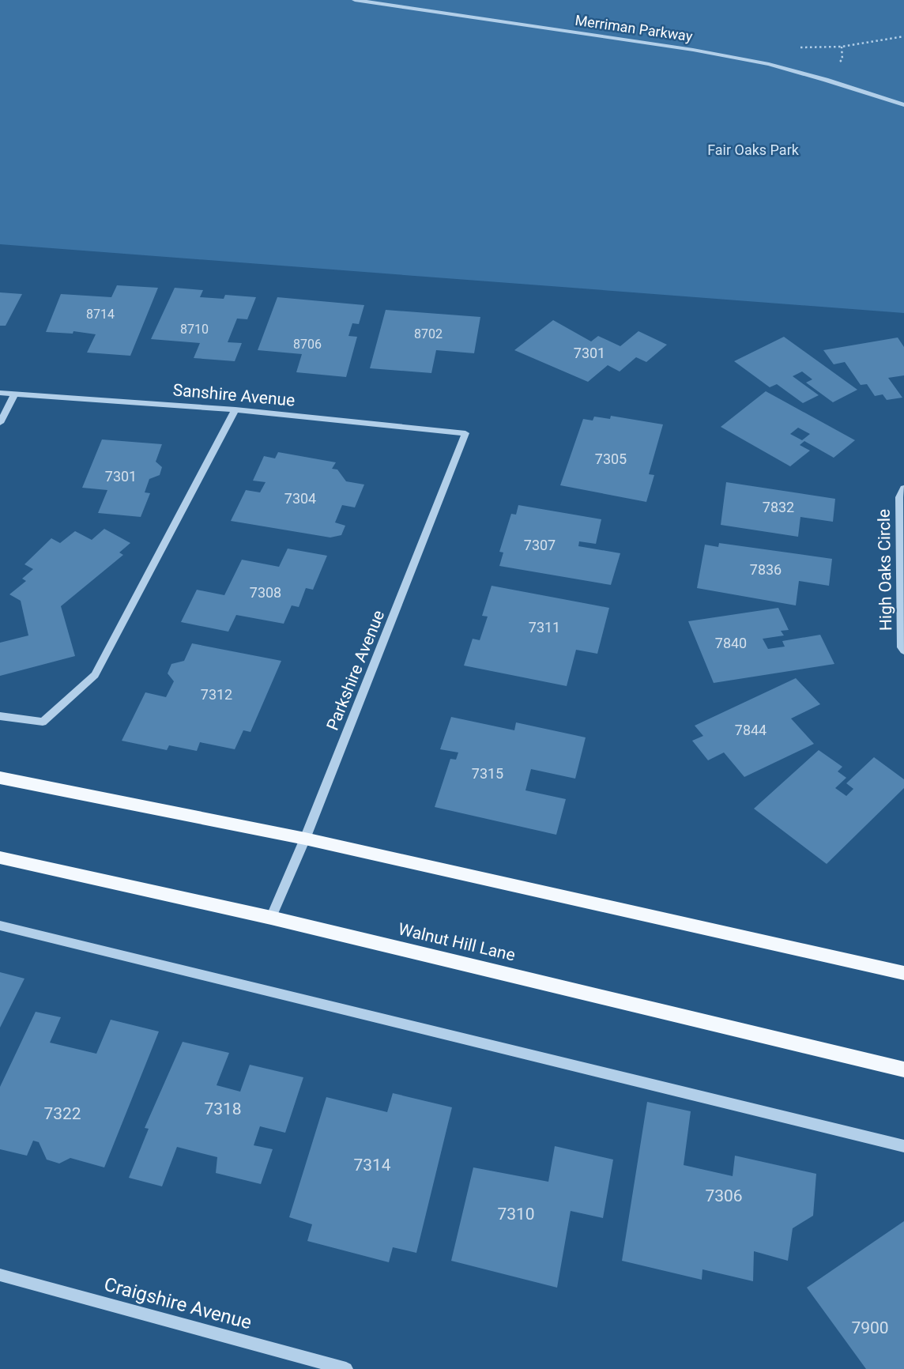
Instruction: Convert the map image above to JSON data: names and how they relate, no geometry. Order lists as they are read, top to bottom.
{
  "streets": {
    "main road": ["Walnut Hill Lane"],
    "street": [
      "Merriman Parkway",
      "Sanshire Avenue",
      "High Oaks Circle",
      "Parkshire Avenue",
      "Craigshire Avenue"
    ]
  },
  "crossings": [
    ["Sanshire Avenue", "Parkshire Avenue"],
    ["Parkshire Avenue", "Walnut Hill Lane"]
  ],
  "parks": ["Fair Oaks Park"],
  "house_numbers": [
    "8714",
    "8710",
    "8702",
    "8706",
    "7301",
    "7305",
    "7301",
    "7304",
    "7832",
    "7307",
    "7836",
    "7308",
    "7311",
    "7840",
    "7312",
    "7844",
    "7315",
    "7318",
    "7322",
    "7314",
    "7306",
    "7310",
    "7900"
  ]
}
